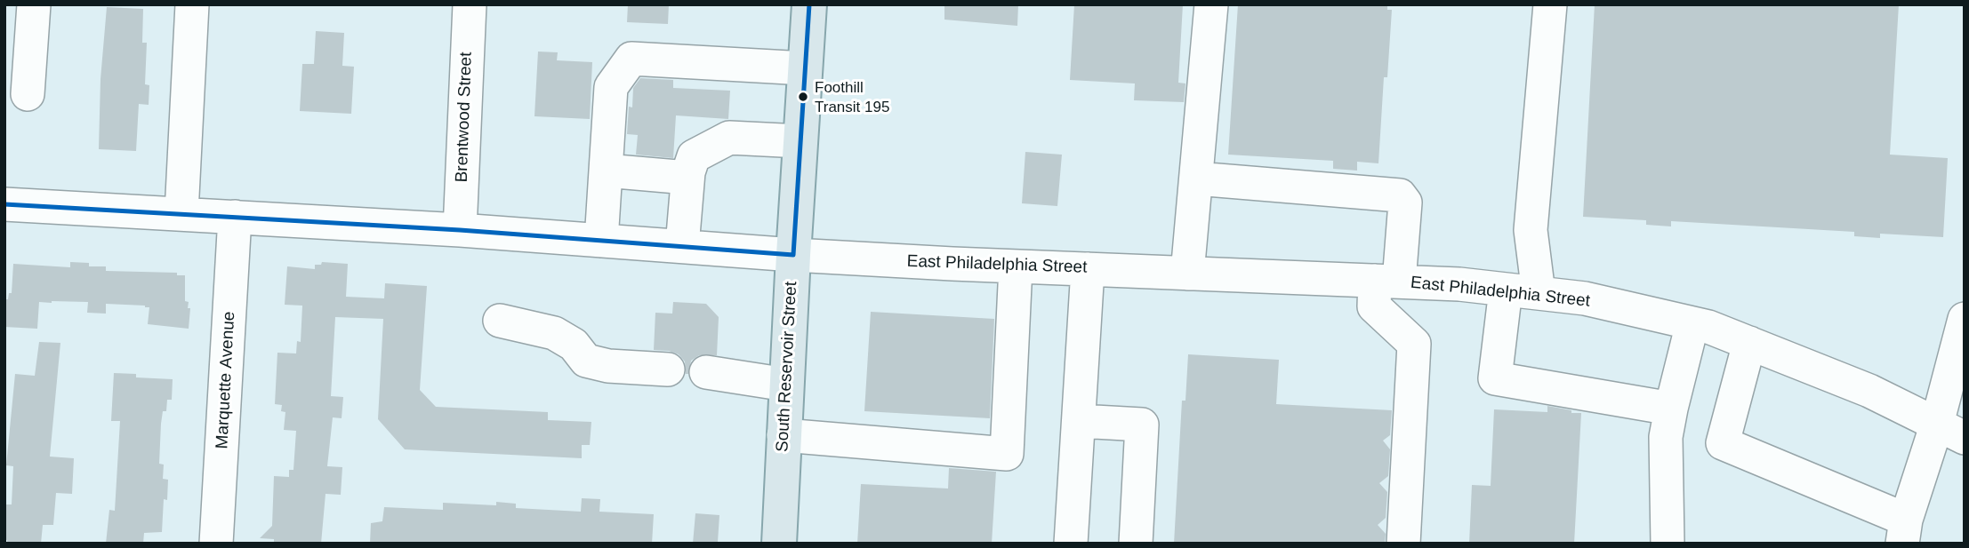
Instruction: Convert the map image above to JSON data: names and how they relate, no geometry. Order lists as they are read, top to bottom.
{
  "streets": {
    "main road": ["South Reservoir Street"],
    "street": ["Brentwood Street", "East Philadelphia Street", "Marquette Avenue"]
  },
  "crossings": [
    ["Brentwood Street", "East Philadelphia Street"],
    ["East Philadelphia Street", "South Reservoir Street"],
    ["East Philadelphia Street", "Marquette Avenue"]
  ],
  "places": ["Foothill Transit 195"]
}
